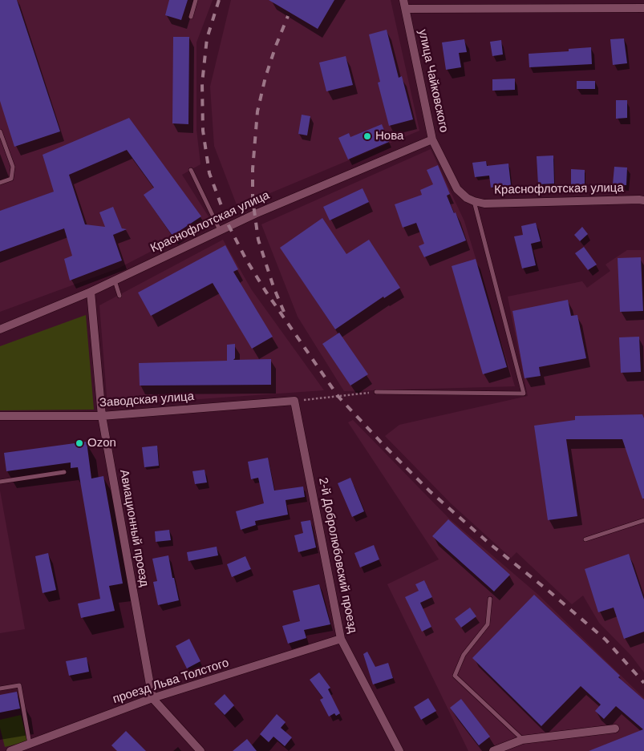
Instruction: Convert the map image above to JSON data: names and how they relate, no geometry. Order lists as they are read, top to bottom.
{
  "streets": {
    "street": [
      "улица Чайковского",
      "Краснофлотская улица",
      "Заводская улица",
      "Авиационный проезд",
      "2-й Добролюбовский проезд",
      "проезд Льва Толстого"
    ]
  },
  "crossings": [
    ["улица Чайковского", "Краснофлотская улица"],
    ["Краснофлотская улица", "Авиационный проезд"],
    ["Заводская улица", "Авиационный проезд"],
    ["Заводская улица", "2-й Добролюбовский проезд"],
    ["Авиационный проезд", "проезд Льва Толстого"],
    ["2-й Добролюбовский проезд", "проезд Льва Толстого"]
  ],
  "places": ["Нова", "Ozon"]
}
